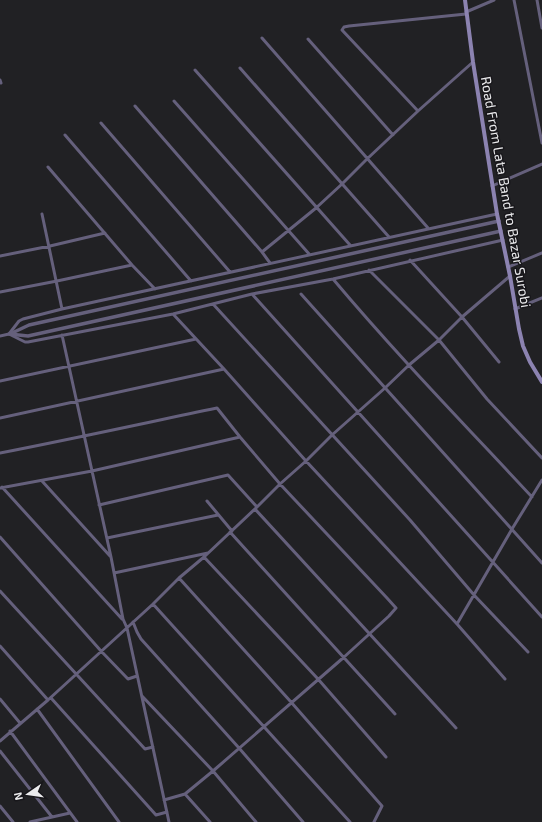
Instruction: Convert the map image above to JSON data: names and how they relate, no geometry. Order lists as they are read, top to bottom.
{
  "streets": {
    "main road": ["Road From Lata Band to Bazar Surobi"]
  },
  "north": "left"
}
